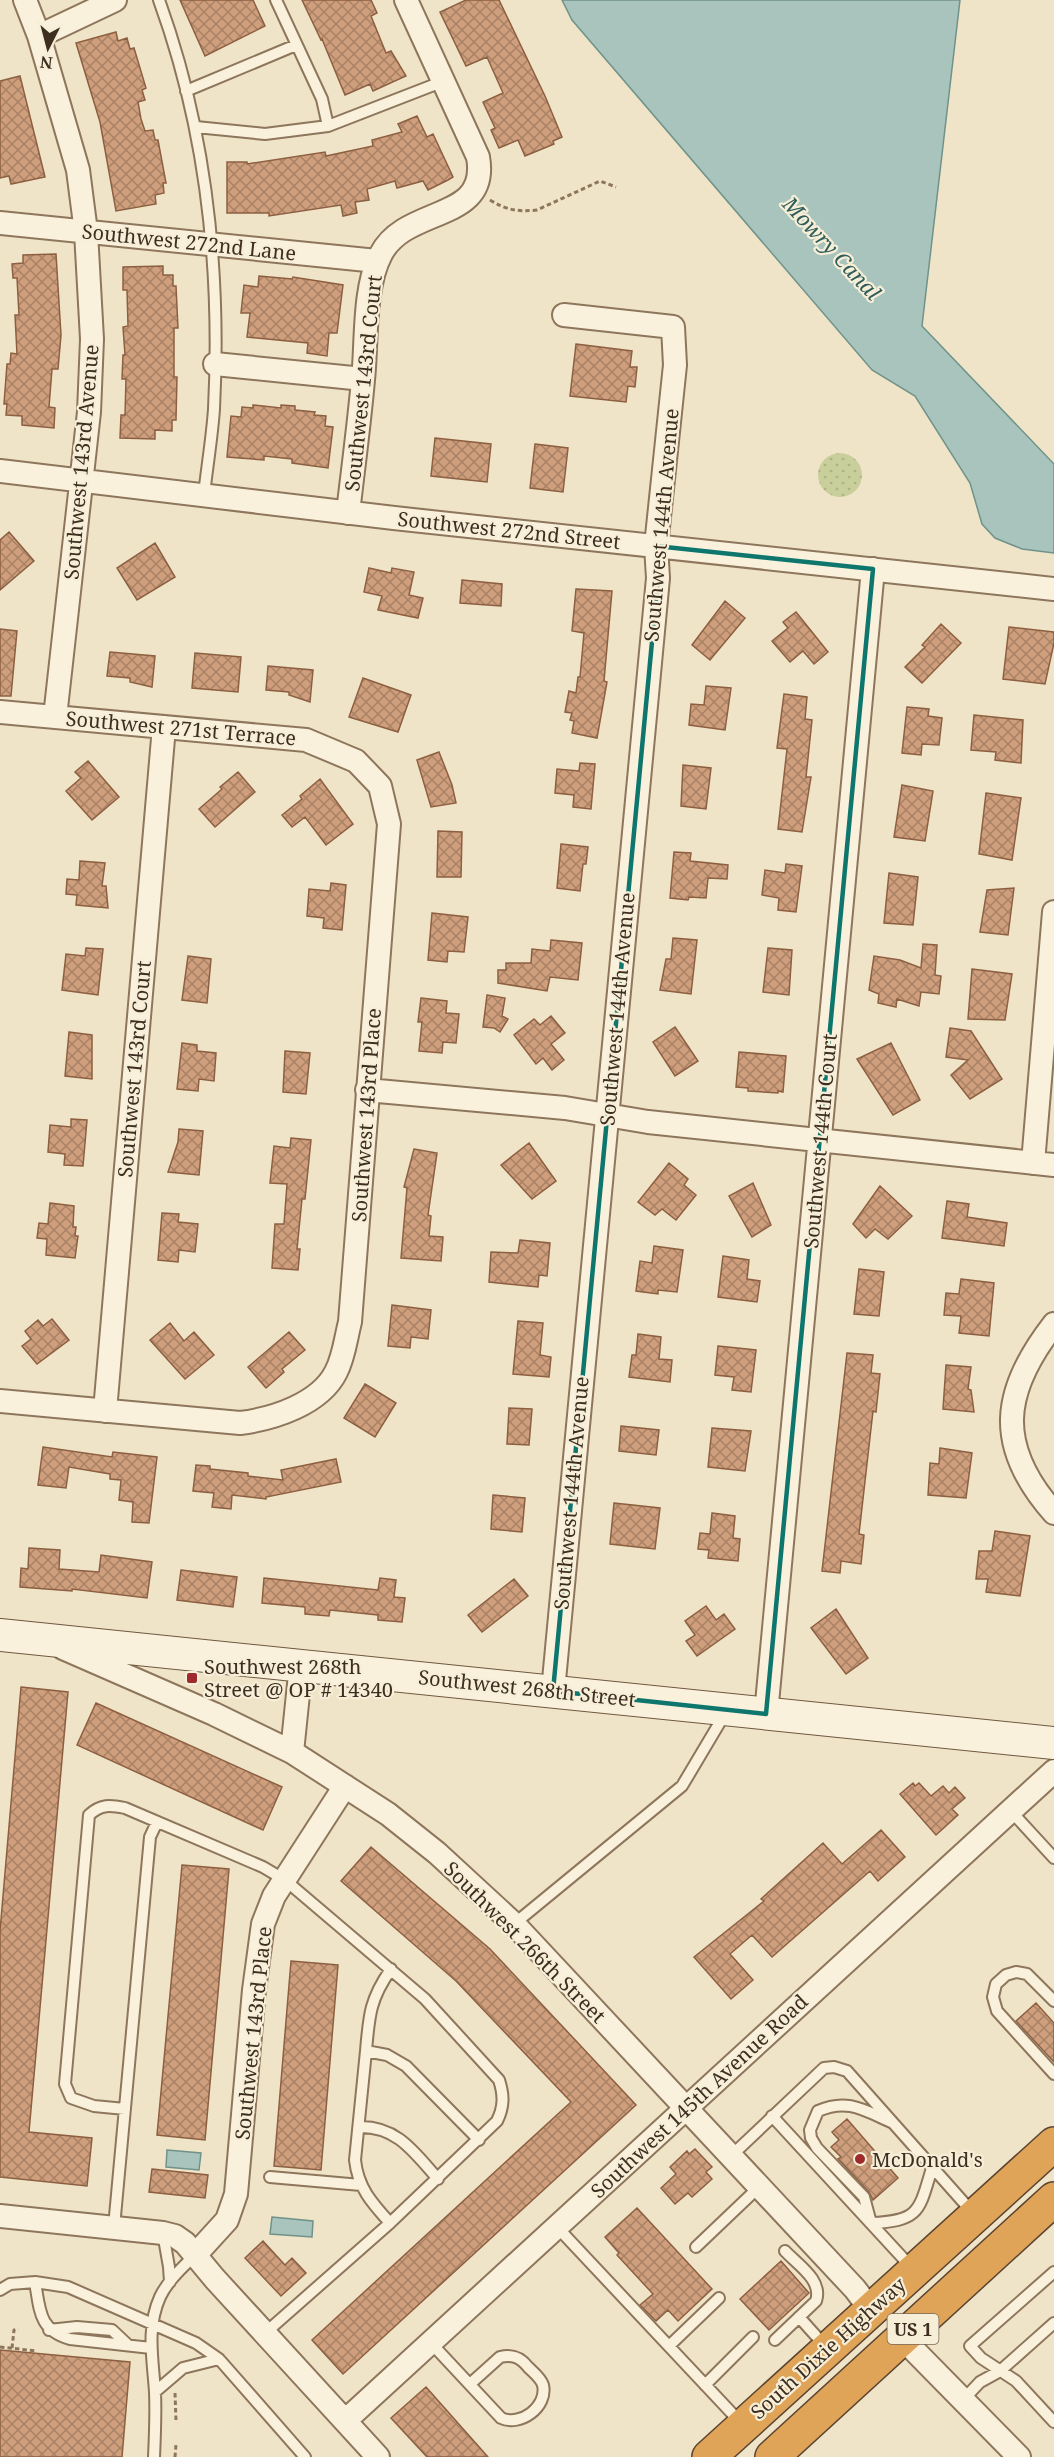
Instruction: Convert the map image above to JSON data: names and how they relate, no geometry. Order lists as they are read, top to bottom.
{
  "streets": {
    "highway": ["US 1", "South Dixie Highway"],
    "main road": ["Southwest 268th Street"],
    "street": [
      "Southwest 272nd Lane",
      "Southwest 143rd Court",
      "Southwest 143rd Avenue",
      "Southwest 144th Avenue",
      "Southwest 272nd Street",
      "Southwest 271st Terrace",
      "Southwest 143rd Place",
      "Southwest 144th Court",
      "Southwest 266th Street",
      "Southwest 145th Avenue Road"
    ]
  },
  "crossings": [
    ["Southwest 272nd Lane", "Southwest 143rd Court"],
    ["Southwest 272nd Lane", "Southwest 143rd Avenue"],
    ["Southwest 143rd Court", "Southwest 272nd Street"],
    ["Southwest 143rd Court", "Southwest 271st Terrace"],
    ["Southwest 143rd Court", "Southwest 143rd Place"],
    ["Southwest 143rd Avenue", "Southwest 272nd Street"],
    ["Southwest 143rd Avenue", "Southwest 271st Terrace"],
    ["Southwest 144th Avenue", "Southwest 272nd Street"],
    ["Southwest 144th Avenue", "Southwest 268th Street"],
    ["Southwest 272nd Street", "Southwest 144th Court"],
    ["Southwest 271st Terrace", "Southwest 143rd Place"],
    ["Southwest 143rd Place", "Southwest 266th Street"],
    ["Southwest 144th Court", "Southwest 268th Street"],
    ["Southwest 268th Street", "Southwest 266th Street"],
    ["Southwest 266th Street", "Southwest 145th Avenue Road"],
    ["Southwest 266th Street", "South Dixie Highway"]
  ],
  "water": ["Mowry Canal"],
  "places": {
    "transit": ["Southwest 268th Street @ OP # 14340"],
    "other": ["McDonald's"]
  },
  "north": "bottom"
}
